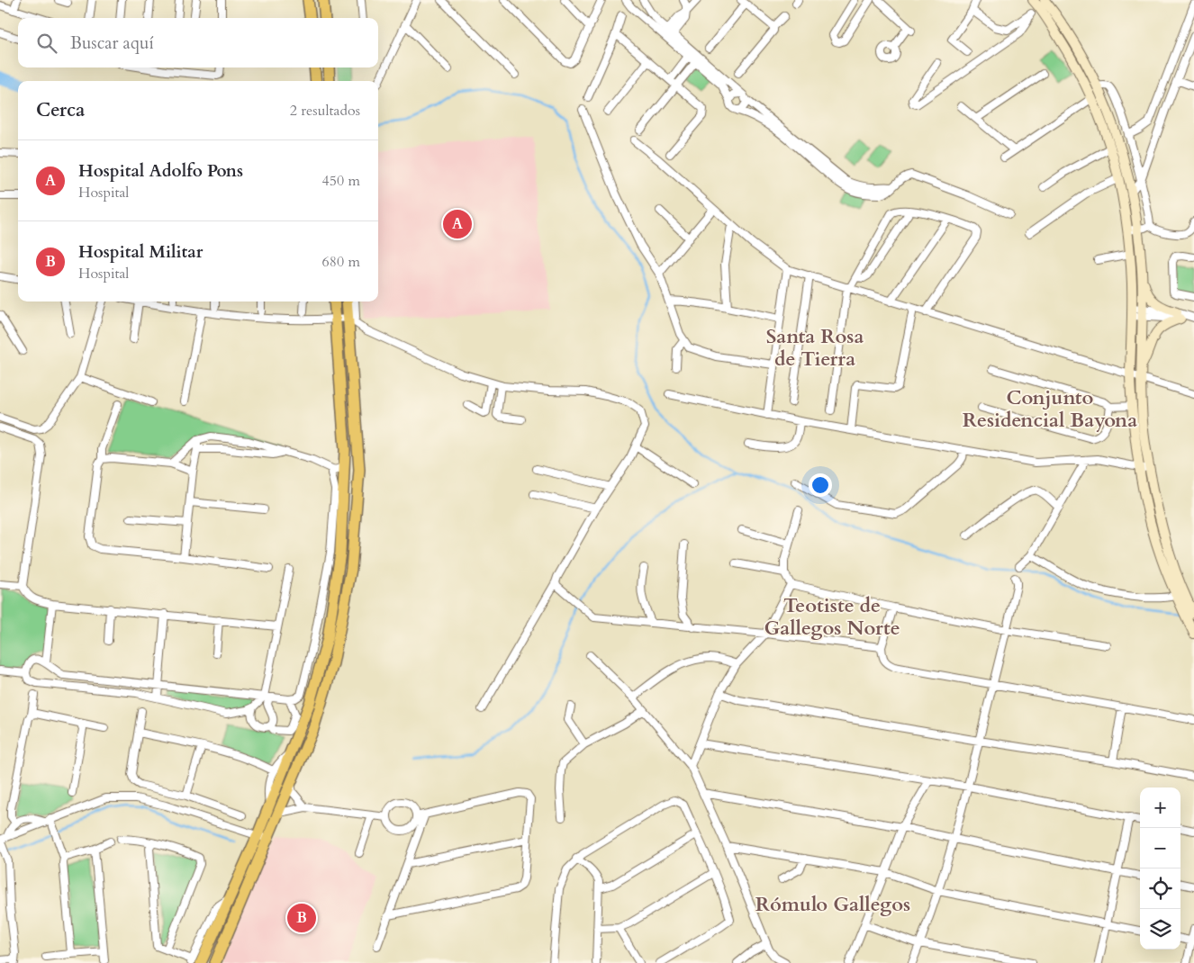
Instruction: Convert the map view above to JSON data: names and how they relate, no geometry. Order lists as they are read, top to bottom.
{
  "districts": [
    "Santa Rosa de Tierra",
    "Conjunto Residencial Bayona",
    "Teotiste de Gallegos Norte",
    "Rómulo Gallegos"
  ],
  "page": {
    "search": "Buscar aquí",
    "heading": ["Cerca", "2 resultados"],
    "list": [
      {
        "mark": "A",
        "name": "Hospital Adolfo Pons",
        "note": "Hospital",
        "value": "450 m"
      },
      {
        "mark": "B",
        "name": "Hospital Militar",
        "note": "Hospital",
        "value": "680 m"
      }
    ],
    "pins": ["A", "B"],
    "map_buttons": ["+", "−"]
  }
}
